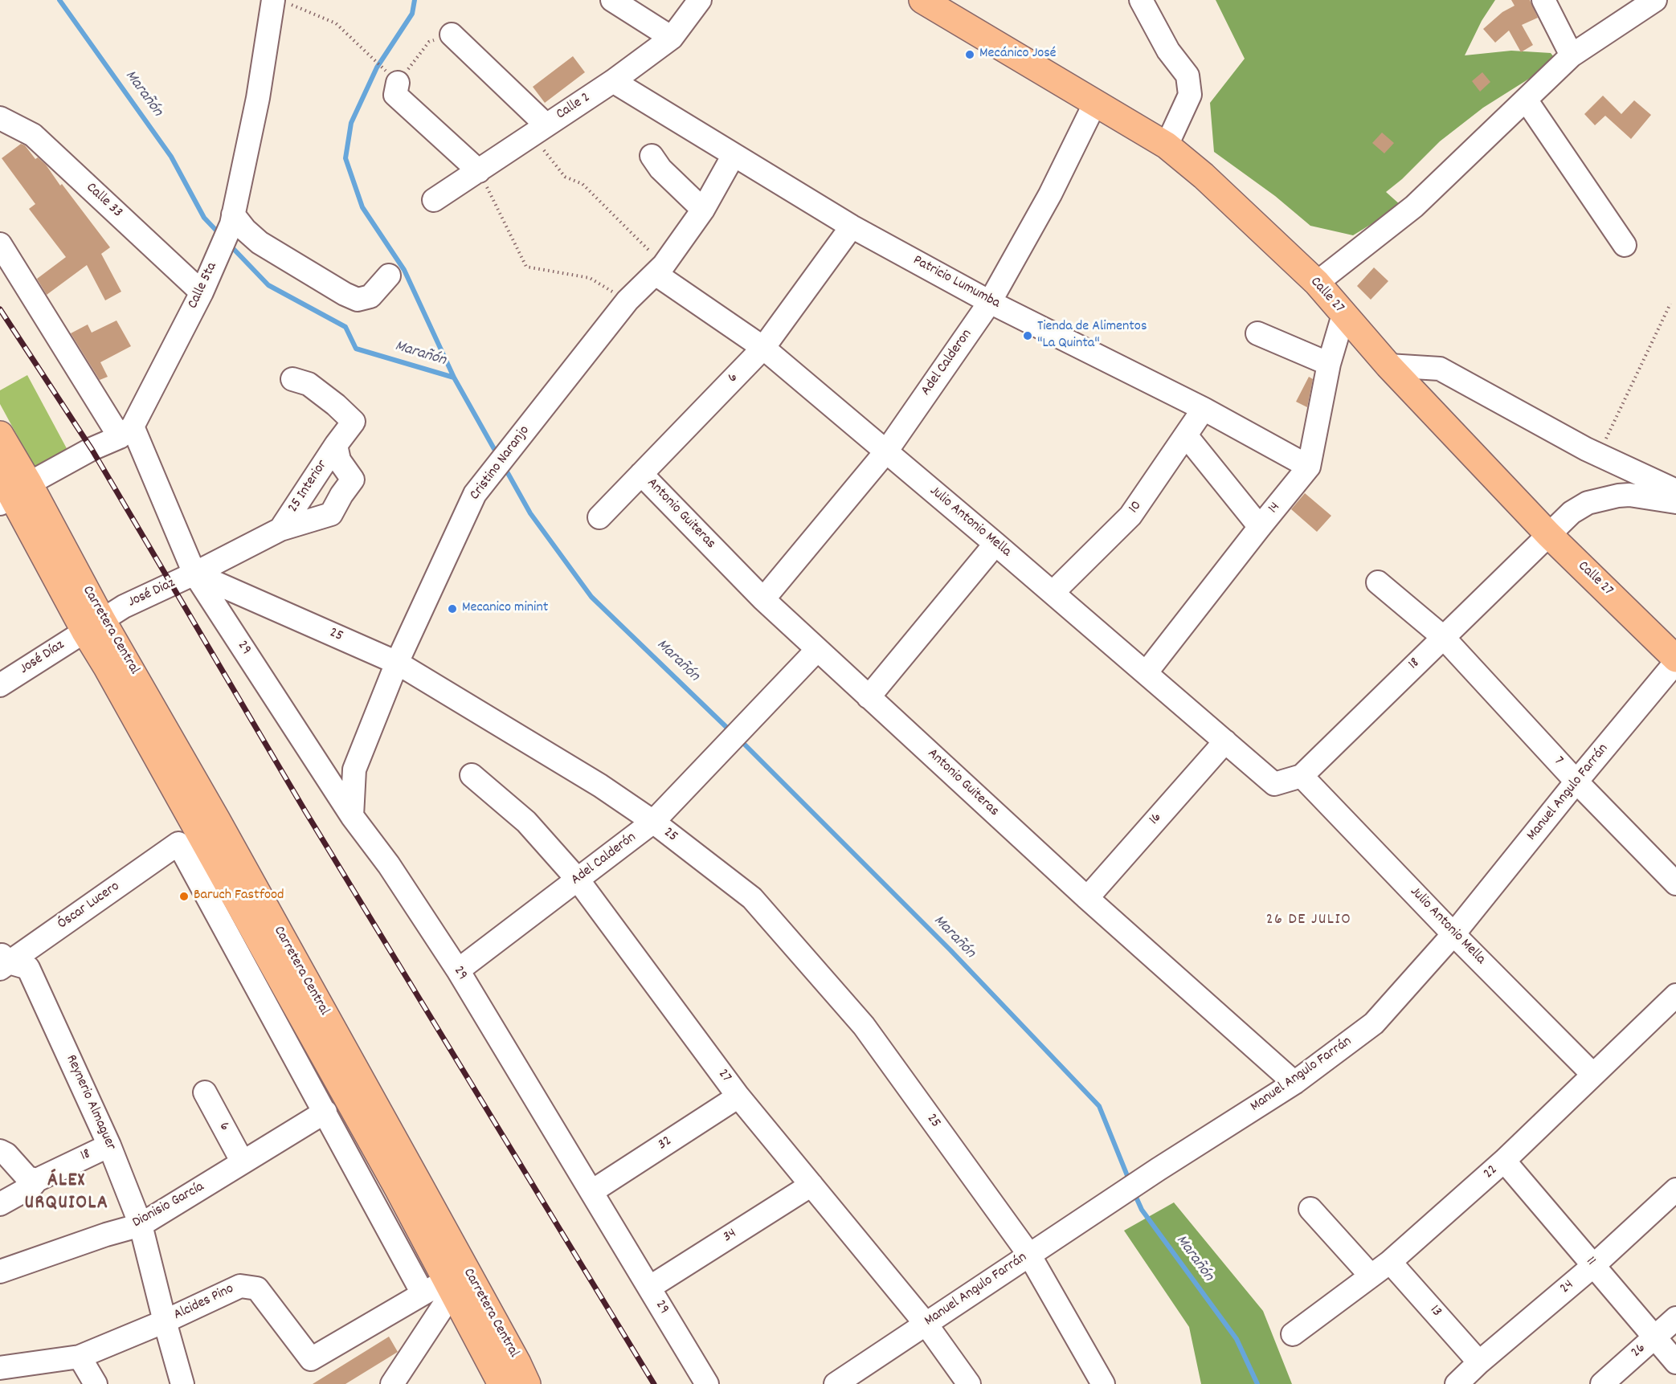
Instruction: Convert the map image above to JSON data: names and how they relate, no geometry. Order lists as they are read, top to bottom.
{
  "streets": {
    "main road": ["Calle 27", "Carretera Central"],
    "street": [
      "Calle 2",
      "Calle 33",
      "Patricio Lumumba",
      "Calle 5ta",
      "Adel Calderon",
      "6",
      "Cristino Naranjo",
      "25 Interior",
      "10",
      "14",
      "Antonio Guiteras",
      "Julio Antonio Mella",
      "José Diaz",
      "25",
      "29",
      "José Díaz",
      "18",
      "7",
      "Manuel Angulo Farrán",
      "16",
      "Adel Calderón",
      "Óscar Lucero",
      "27",
      "Reynerio Almaguer",
      "32",
      "22",
      "Dionisio García",
      "34",
      "11",
      "24",
      "Alcides Pino",
      "13",
      "26"
    ]
  },
  "crossings": [
    ["Calle 2", "Patricio Lumumba"],
    ["Calle 33", "Calle 5ta"],
    ["Patricio Lumumba", "Adel Calderon"],
    ["Patricio Lumumba", "6"],
    ["Patricio Lumumba", "Cristino Naranjo"],
    ["Patricio Lumumba", "10"],
    ["Patricio Lumumba", "14"],
    ["Calle 27", "Adel Calderon"],
    ["Calle 27", "14"],
    ["Calle 27", "18"],
    ["Adel Calderon", "Antonio Guiteras"],
    ["Adel Calderon", "Julio Antonio Mella"],
    ["6", "Antonio Guiteras"],
    ["6", "Julio Antonio Mella"],
    ["6", "Dionisio García"],
    ["Cristino Naranjo", "Julio Antonio Mella"],
    ["Cristino Naranjo", "25"],
    ["Cristino Naranjo", "29"],
    ["25 Interior", "José Diaz"],
    ["25 Interior", "25"],
    ["25 Interior", "29"],
    ["10", "Julio Antonio Mella"],
    ["14", "Julio Antonio Mella"],
    ["Antonio Guiteras", "Manuel Angulo Farrán"],
    ["Antonio Guiteras", "16"],
    ["Antonio Guiteras", "Adel Calderón"],
    ["Julio Antonio Mella", "18"],
    ["Julio Antonio Mella", "Manuel Angulo Farrán"],
    ["Julio Antonio Mella", "16"],
    ["Julio Antonio Mella", "22"],
    ["José Diaz", "Carretera Central"],
    ["José Diaz", "25"],
    ["José Diaz", "29"],
    ["José Diaz", "José Díaz"],
    ["Carretera Central", "José Díaz"],
    ["Carretera Central", "Alcides Pino"],
    ["25", "29"],
    ["25", "Manuel Angulo Farrán"],
    ["25", "Adel Calderón"],
    ["29", "Adel Calderón"],
    ["29", "32"],
    ["29", "34"],
    ["18", "7"],
    ["18", "Reynerio Almaguer"],
    ["7", "Manuel Angulo Farrán"],
    ["Manuel Angulo Farrán", "27"],
    ["Adel Calderón", "27"],
    ["Óscar Lucero", "Reynerio Almaguer"],
    ["Óscar Lucero", "Dionisio García"],
    ["27", "32"],
    ["27", "34"],
    ["Reynerio Almaguer", "Dionisio García"],
    ["Reynerio Almaguer", "Alcides Pino"],
    ["22", "11"],
    ["22", "13"],
    ["11", "24"],
    ["11", "26"],
    ["24", "13"]
  ],
  "districts": ["26 DE JULIO", "ÁLEX URQUIOLA"],
  "water": ["Marañón"],
  "places": [
    "Mecánico José",
    "Tienda de Alimentos \"La Quinta\"",
    "Mecanico minint",
    "Baruch Fastfood"
  ]
}
